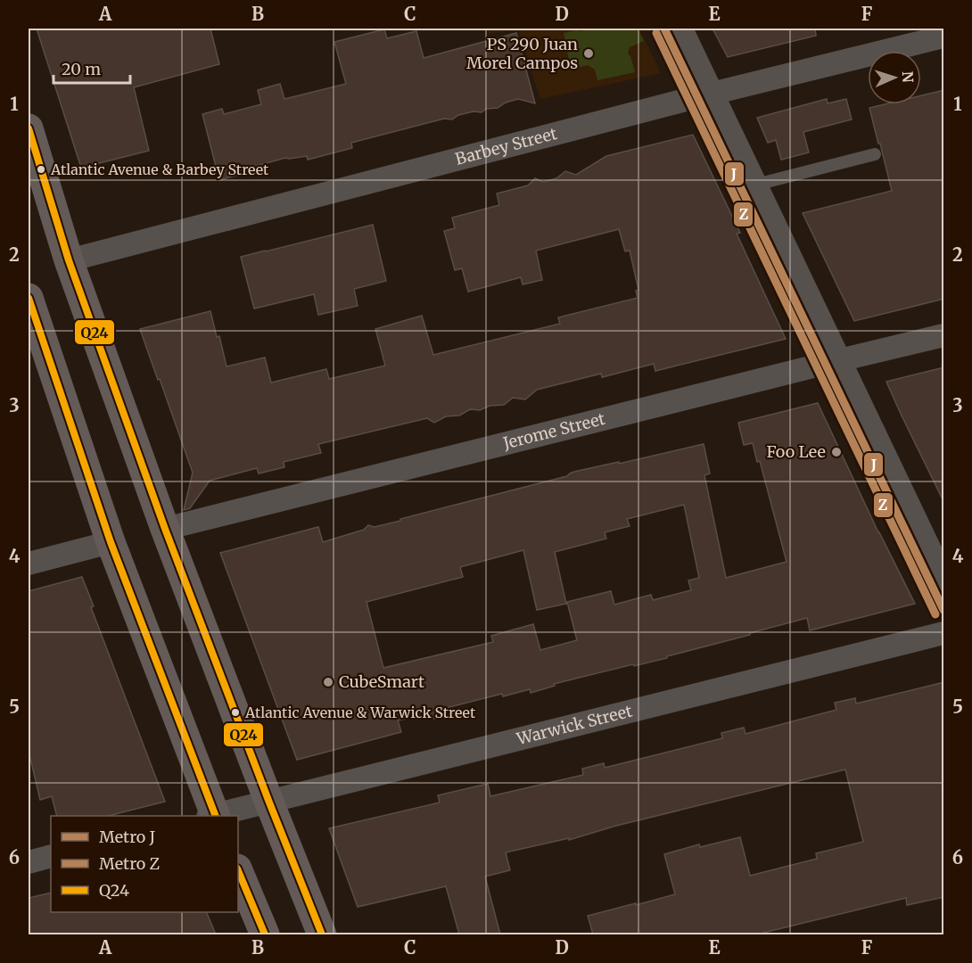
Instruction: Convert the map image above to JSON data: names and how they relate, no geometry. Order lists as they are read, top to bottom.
{
  "streets": {
    "street": ["Barbey Street", "Jerome Street", "Warwick Street"]
  },
  "places": [
    "PS 290 Juan Morel Campos",
    "Atlantic Avenue & Barbey Street",
    "Foo Lee",
    "CubeSmart",
    "Atlantic Avenue & Warwick Street"
  ],
  "lines": ["metro line J", "metro line Z", "transit line Q24"],
  "legend": ["Metro J", "Metro Z", "Q24"],
  "scale_bar": "20 m",
  "north": "right",
  "grid": {
    "columns": [
      "A",
      "B",
      "C",
      "D",
      "E",
      "F"
    ],
    "rows": [
      "1",
      "2",
      "3",
      "4",
      "5",
      "6"
    ]
  }
}
